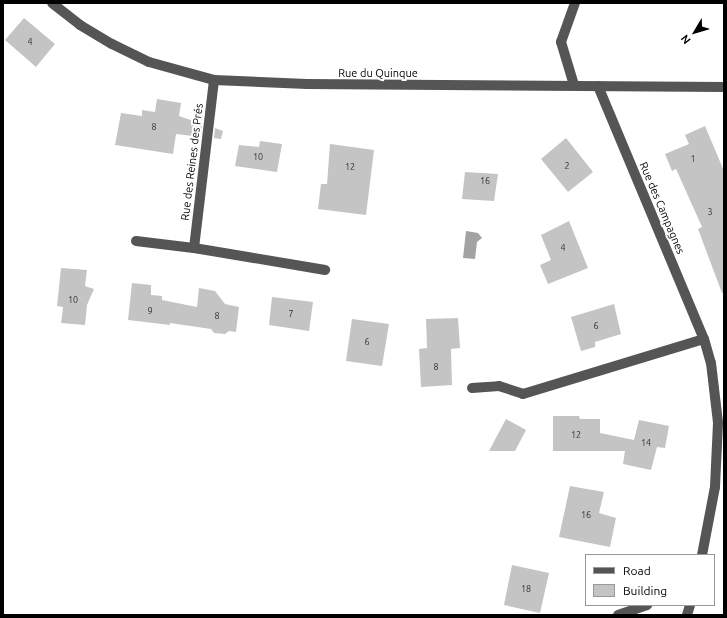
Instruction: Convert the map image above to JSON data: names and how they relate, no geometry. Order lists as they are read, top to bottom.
{
  "streets": {
    "street": ["Rue du Quinque", "Rue des Reines des Prés", "Rue des Campagnes"]
  },
  "crossings": [
    ["Rue du Quinque", "Rue des Reines des Prés"],
    ["Rue du Quinque", "Rue des Campagnes"]
  ],
  "house_numbers": [
    "4",
    "8",
    "10",
    "1",
    "2",
    "12",
    "16",
    "3",
    "4",
    "10",
    "9",
    "7",
    "8",
    "6",
    "6",
    "8",
    "12",
    "14",
    "16",
    "18"
  ],
  "legend": ["Road", "Building"],
  "north": "bottom left"
}
